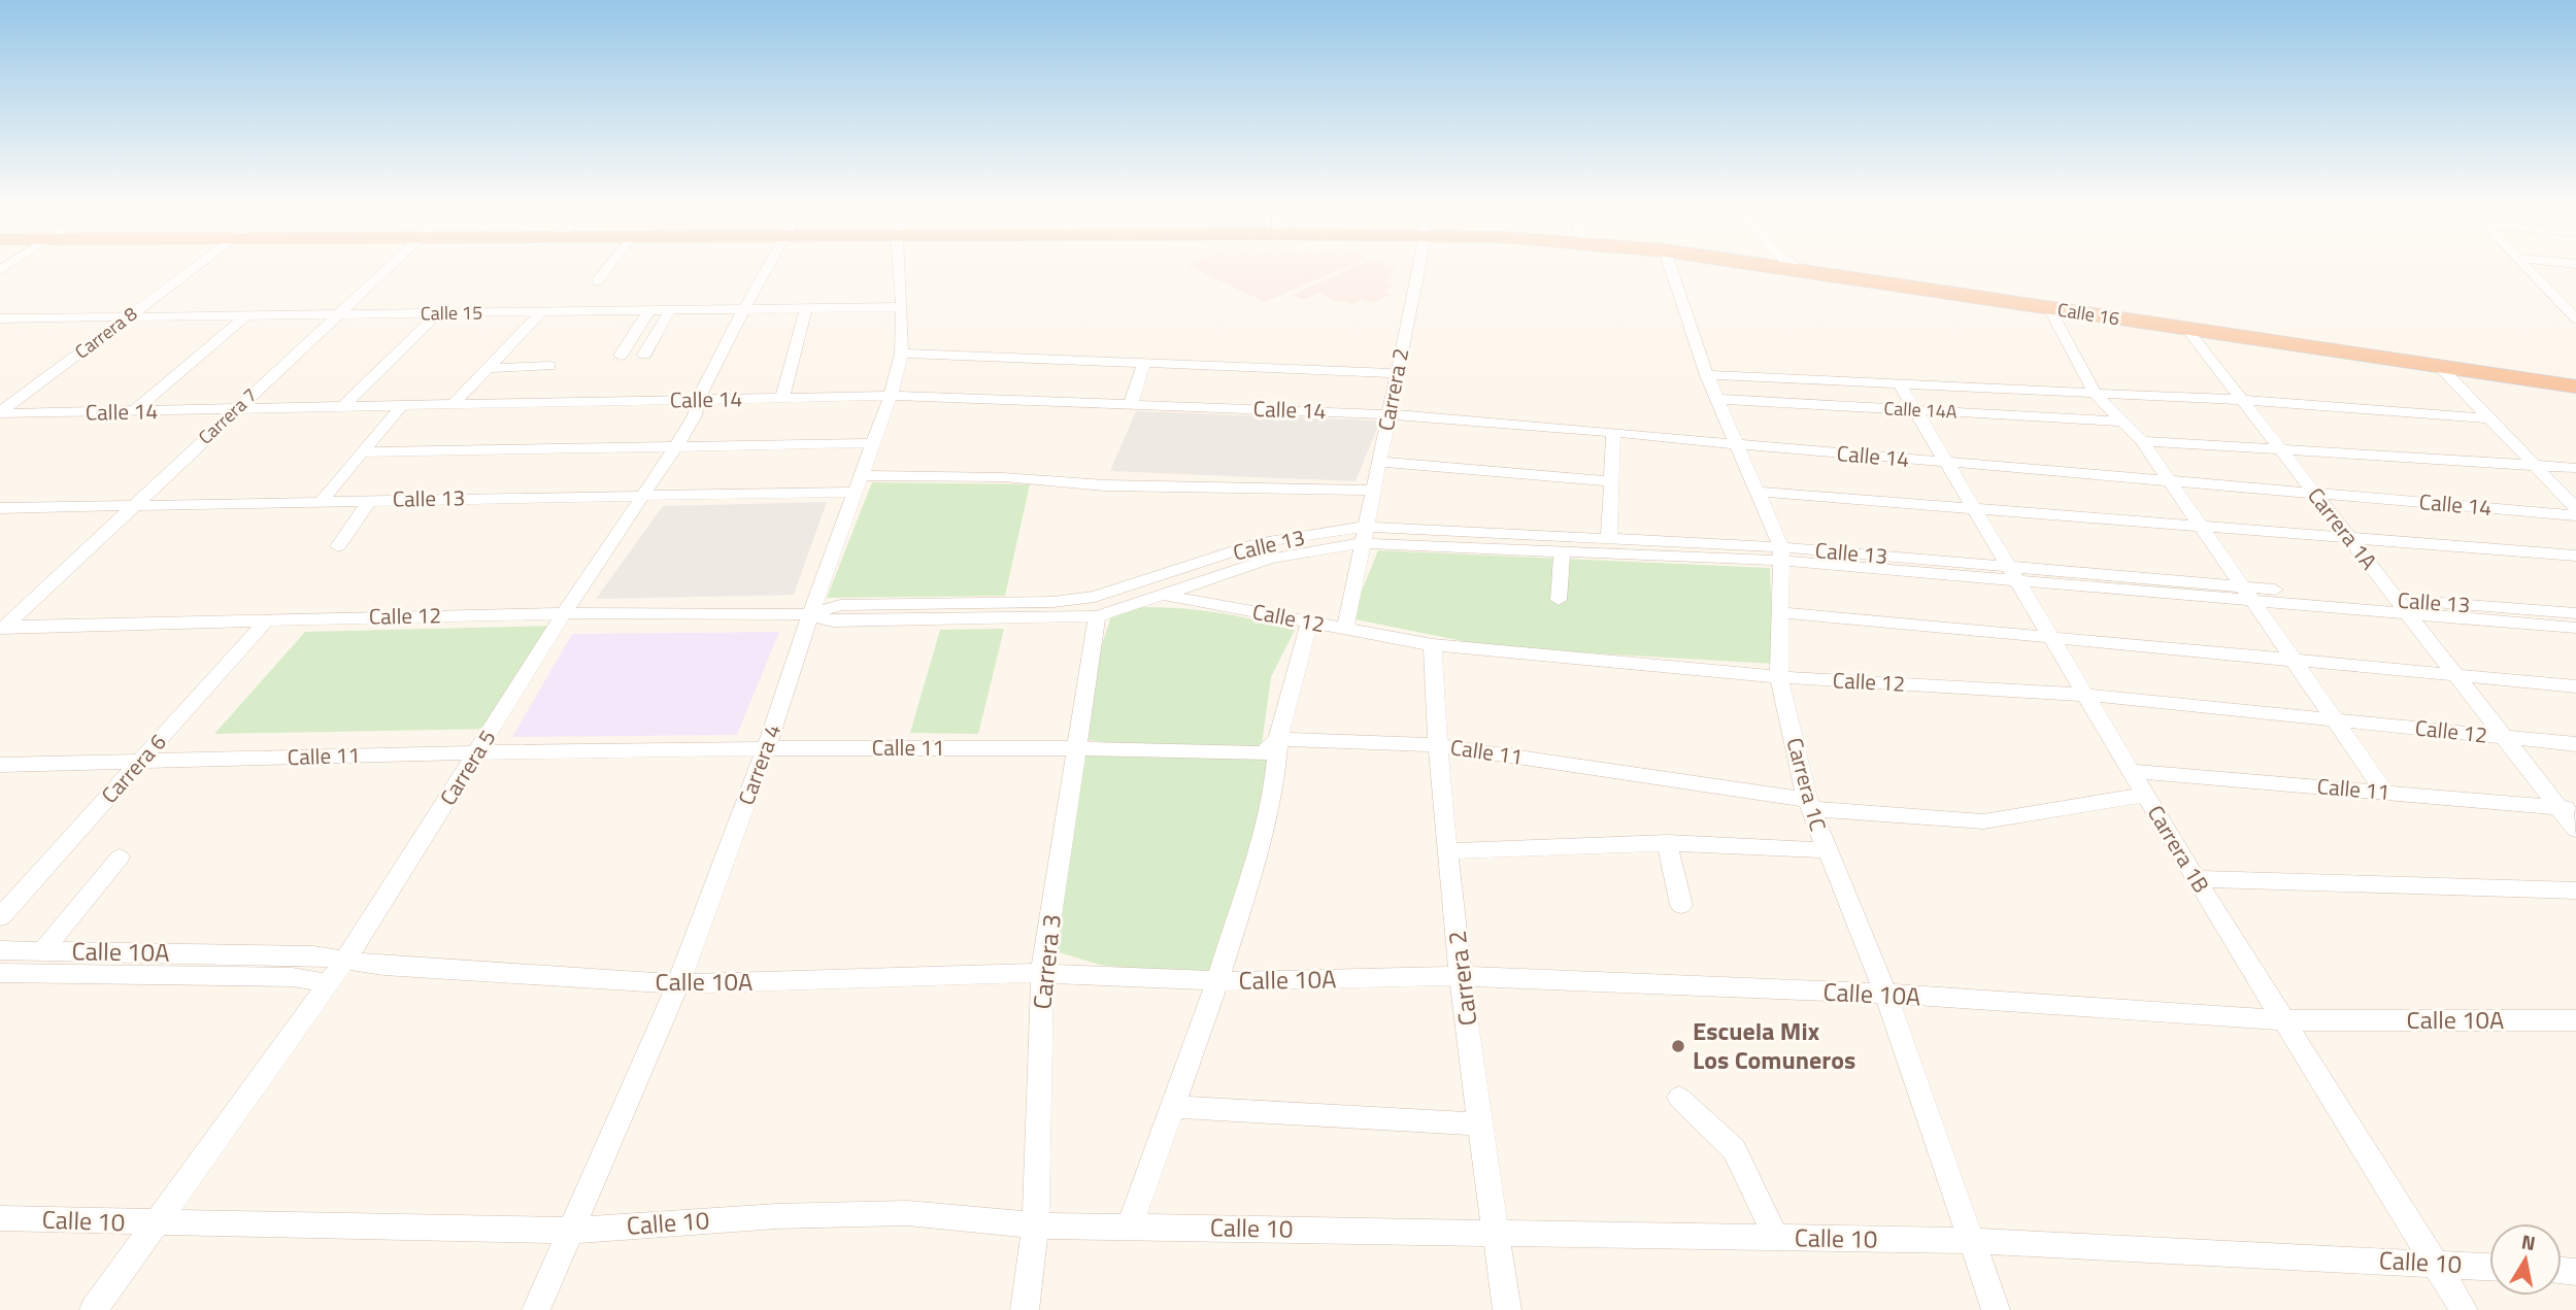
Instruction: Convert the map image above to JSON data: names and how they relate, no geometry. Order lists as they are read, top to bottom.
{
  "streets": {
    "highway": ["Calle 16"],
    "street": [
      "Calle 15",
      "Carrera 8",
      "Carrera 2",
      "Calle 14",
      "Calle 14A",
      "Carrera 7",
      "Calle 13",
      "Carrera 1A",
      "Calle 12",
      "Calle 11",
      "Carrera 4",
      "Carrera 5",
      "Carrera 6",
      "Carrera 1C",
      "Carrera 1B",
      "Calle 10A",
      "Carrera 3",
      "Calle 10"
    ]
  },
  "crossings": [
    ["Calle 15", "Carrera 8"],
    ["Calle 15", "Carrera 7"],
    ["Calle 15", "Carrera 4"],
    ["Calle 15", "Carrera 5"],
    ["Calle 16", "Carrera 1A"],
    ["Carrera 8", "Calle 14"],
    ["Carrera 2", "Calle 14"],
    ["Carrera 2", "Calle 13"],
    ["Carrera 2", "Calle 12"],
    ["Carrera 2", "Calle 11"],
    ["Carrera 2", "Calle 10A"],
    ["Carrera 2", "Calle 10"],
    ["Calle 14", "Carrera 7"],
    ["Calle 14", "Carrera 1A"],
    ["Calle 14", "Carrera 4"],
    ["Calle 14", "Carrera 5"],
    ["Calle 14", "Carrera 1C"],
    ["Calle 14", "Carrera 1B"],
    ["Calle 14A", "Carrera 1C"],
    ["Calle 14A", "Carrera 1B"],
    ["Carrera 7", "Calle 13"],
    ["Carrera 7", "Calle 12"],
    ["Calle 13", "Carrera 1A"],
    ["Calle 13", "Calle 12"],
    ["Calle 13", "Carrera 4"],
    ["Calle 13", "Carrera 5"],
    ["Calle 13", "Carrera 1C"],
    ["Calle 13", "Carrera 1B"],
    ["Carrera 1A", "Calle 12"],
    ["Carrera 1A", "Calle 11"],
    ["Calle 12", "Carrera 4"],
    ["Calle 12", "Carrera 5"],
    ["Calle 12", "Carrera 6"],
    ["Calle 12", "Carrera 1C"],
    ["Calle 12", "Carrera 1B"],
    ["Calle 12", "Carrera 3"],
    ["Calle 11", "Carrera 4"],
    ["Calle 11", "Carrera 5"],
    ["Calle 11", "Carrera 6"],
    ["Calle 11", "Carrera 1C"],
    ["Calle 11", "Carrera 1B"],
    ["Calle 11", "Carrera 3"],
    ["Carrera 4", "Calle 10A"],
    ["Carrera 4", "Calle 10"],
    ["Carrera 5", "Calle 10A"],
    ["Carrera 5", "Calle 10"],
    ["Carrera 1C", "Calle 10A"],
    ["Carrera 1C", "Calle 10"],
    ["Carrera 1B", "Calle 10A"],
    ["Carrera 1B", "Calle 10"],
    ["Calle 10A", "Carrera 3"],
    ["Carrera 3", "Calle 10"]
  ],
  "places": ["Escuela Mix Los Comuneros"],
  "north": "top"
}
